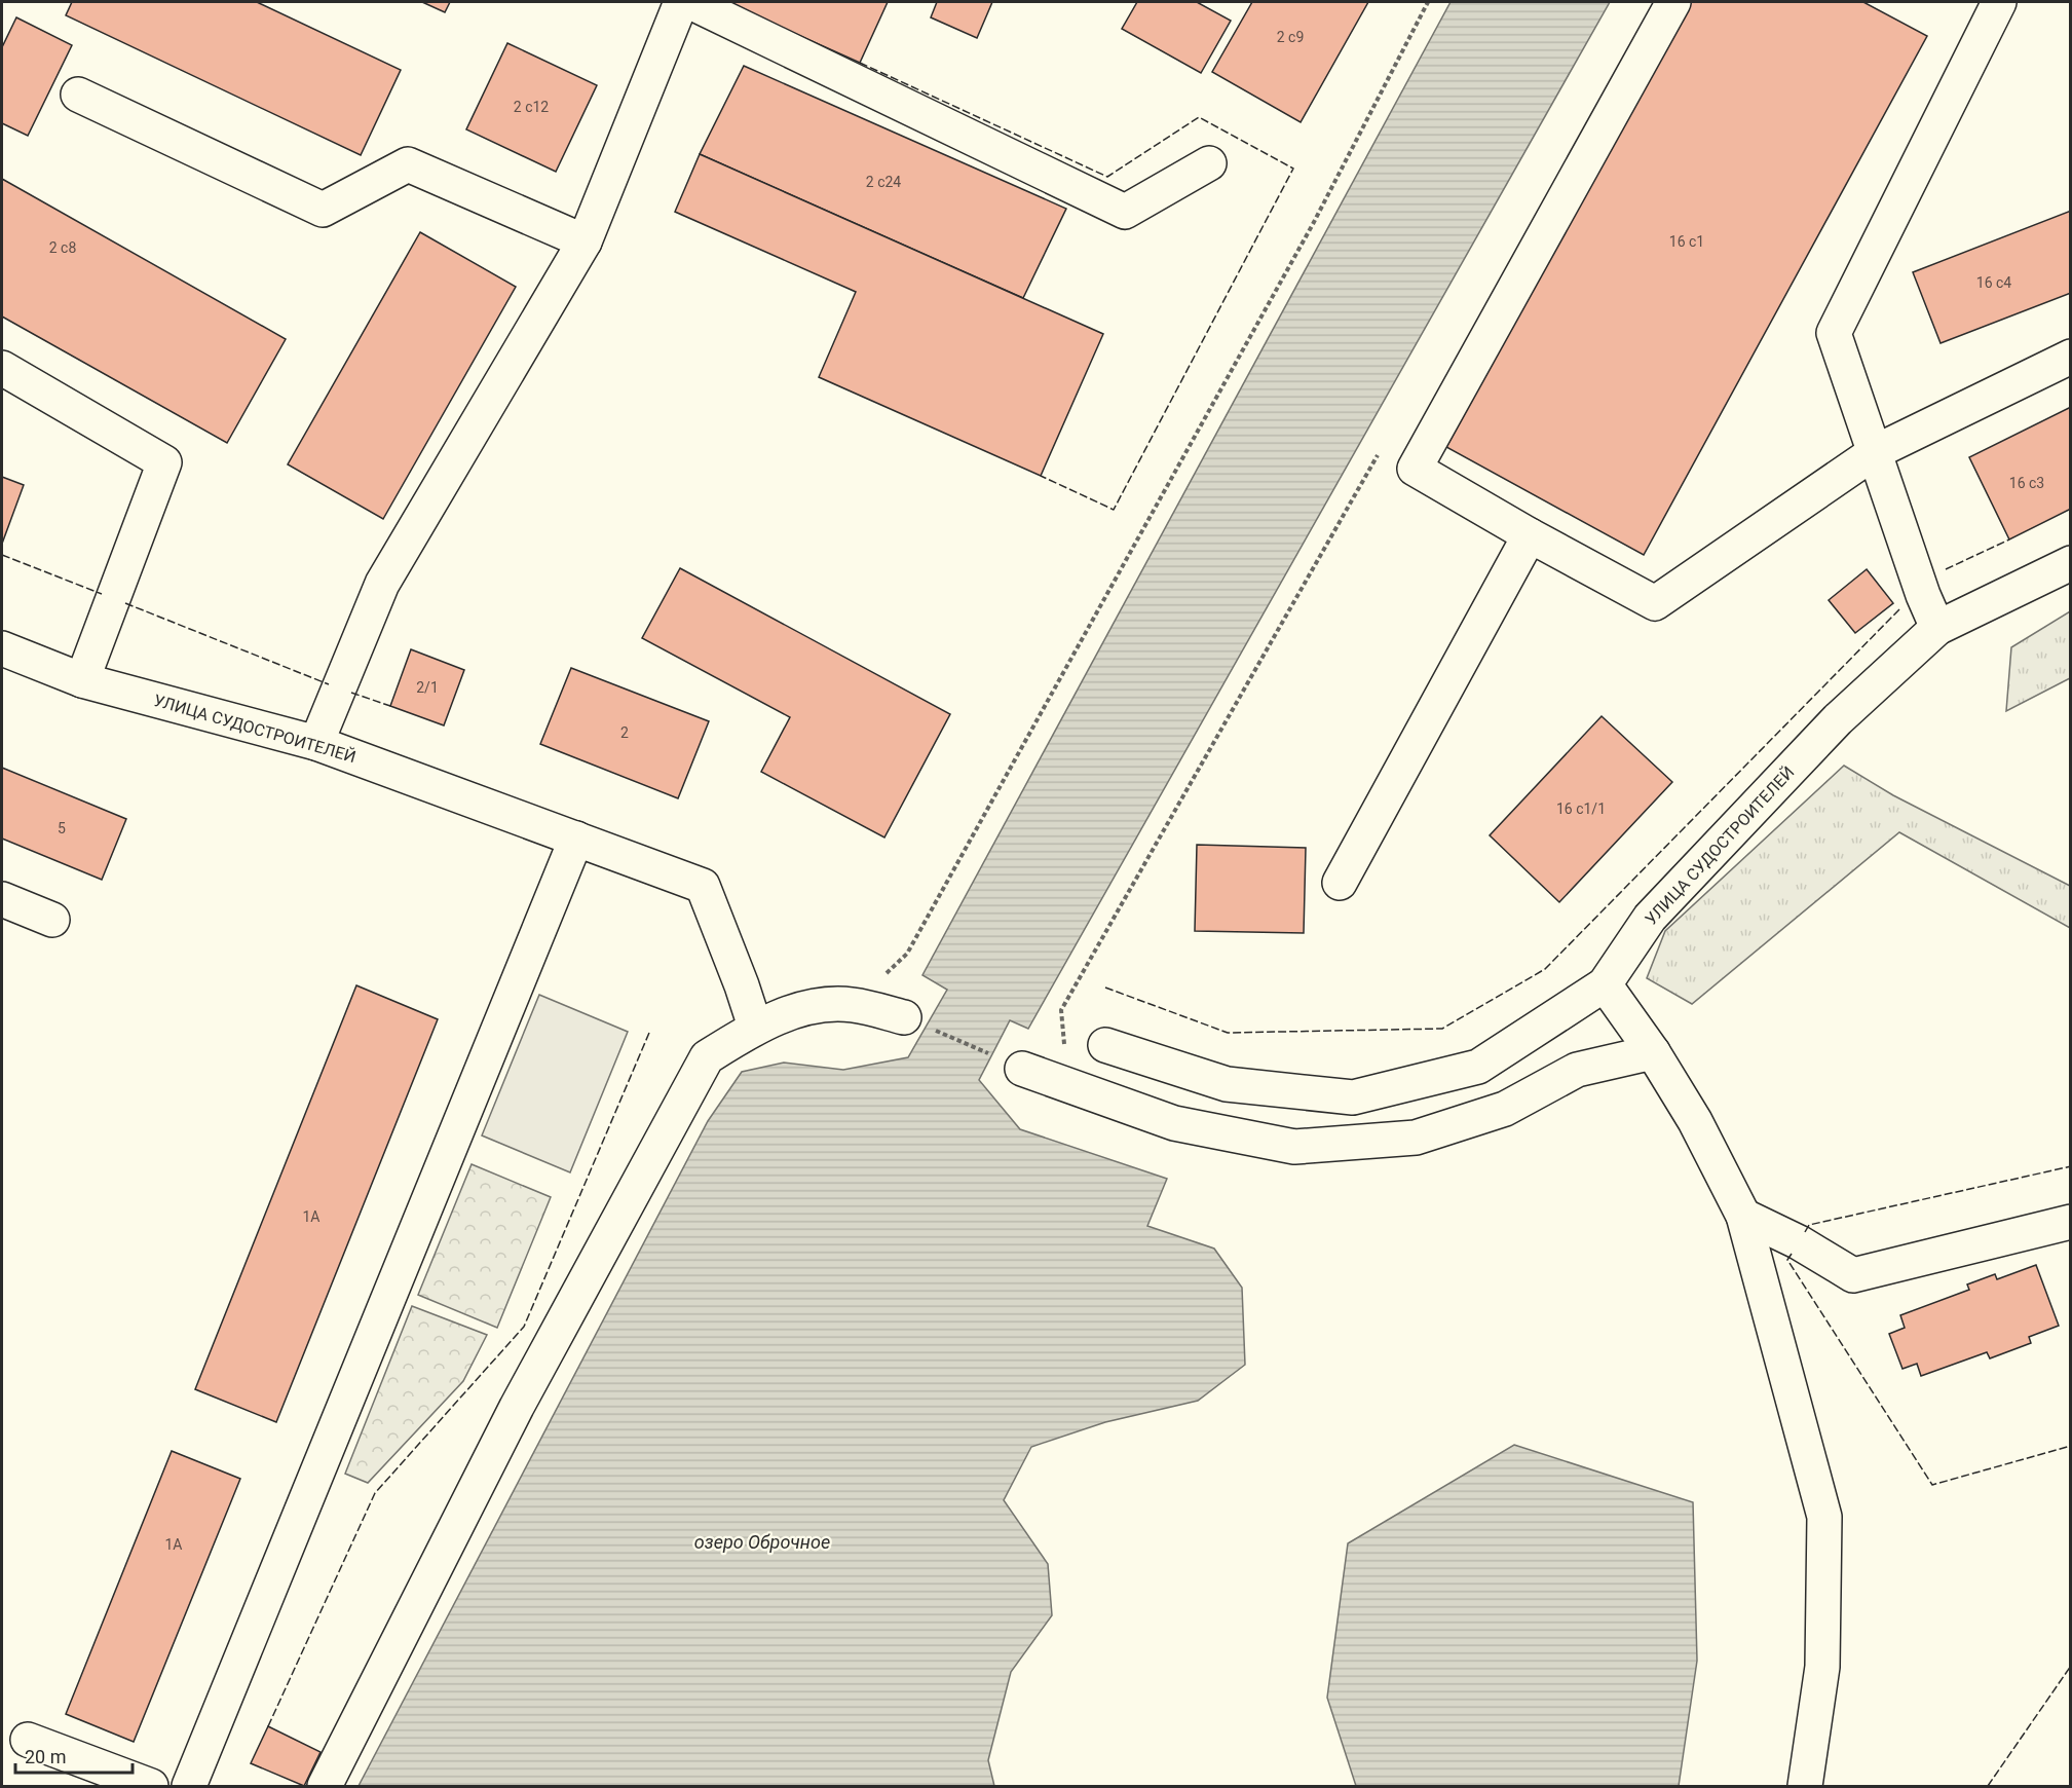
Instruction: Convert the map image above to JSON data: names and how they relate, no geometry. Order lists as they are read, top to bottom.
{
  "streets": {
    "street": ["УЛИЦА СУДОСТРОИТЕЛЕЙ"]
  },
  "water": ["озеро Оброчное"],
  "house_numbers": [
    "2 с9",
    "2 с12",
    "2 с24",
    "16 с1",
    "2 с8",
    "16 с4",
    "16 с3",
    "2/1",
    "2",
    "16 с1/1",
    "5",
    "1А",
    "1А"
  ],
  "scale_bar": "20 m"
}
